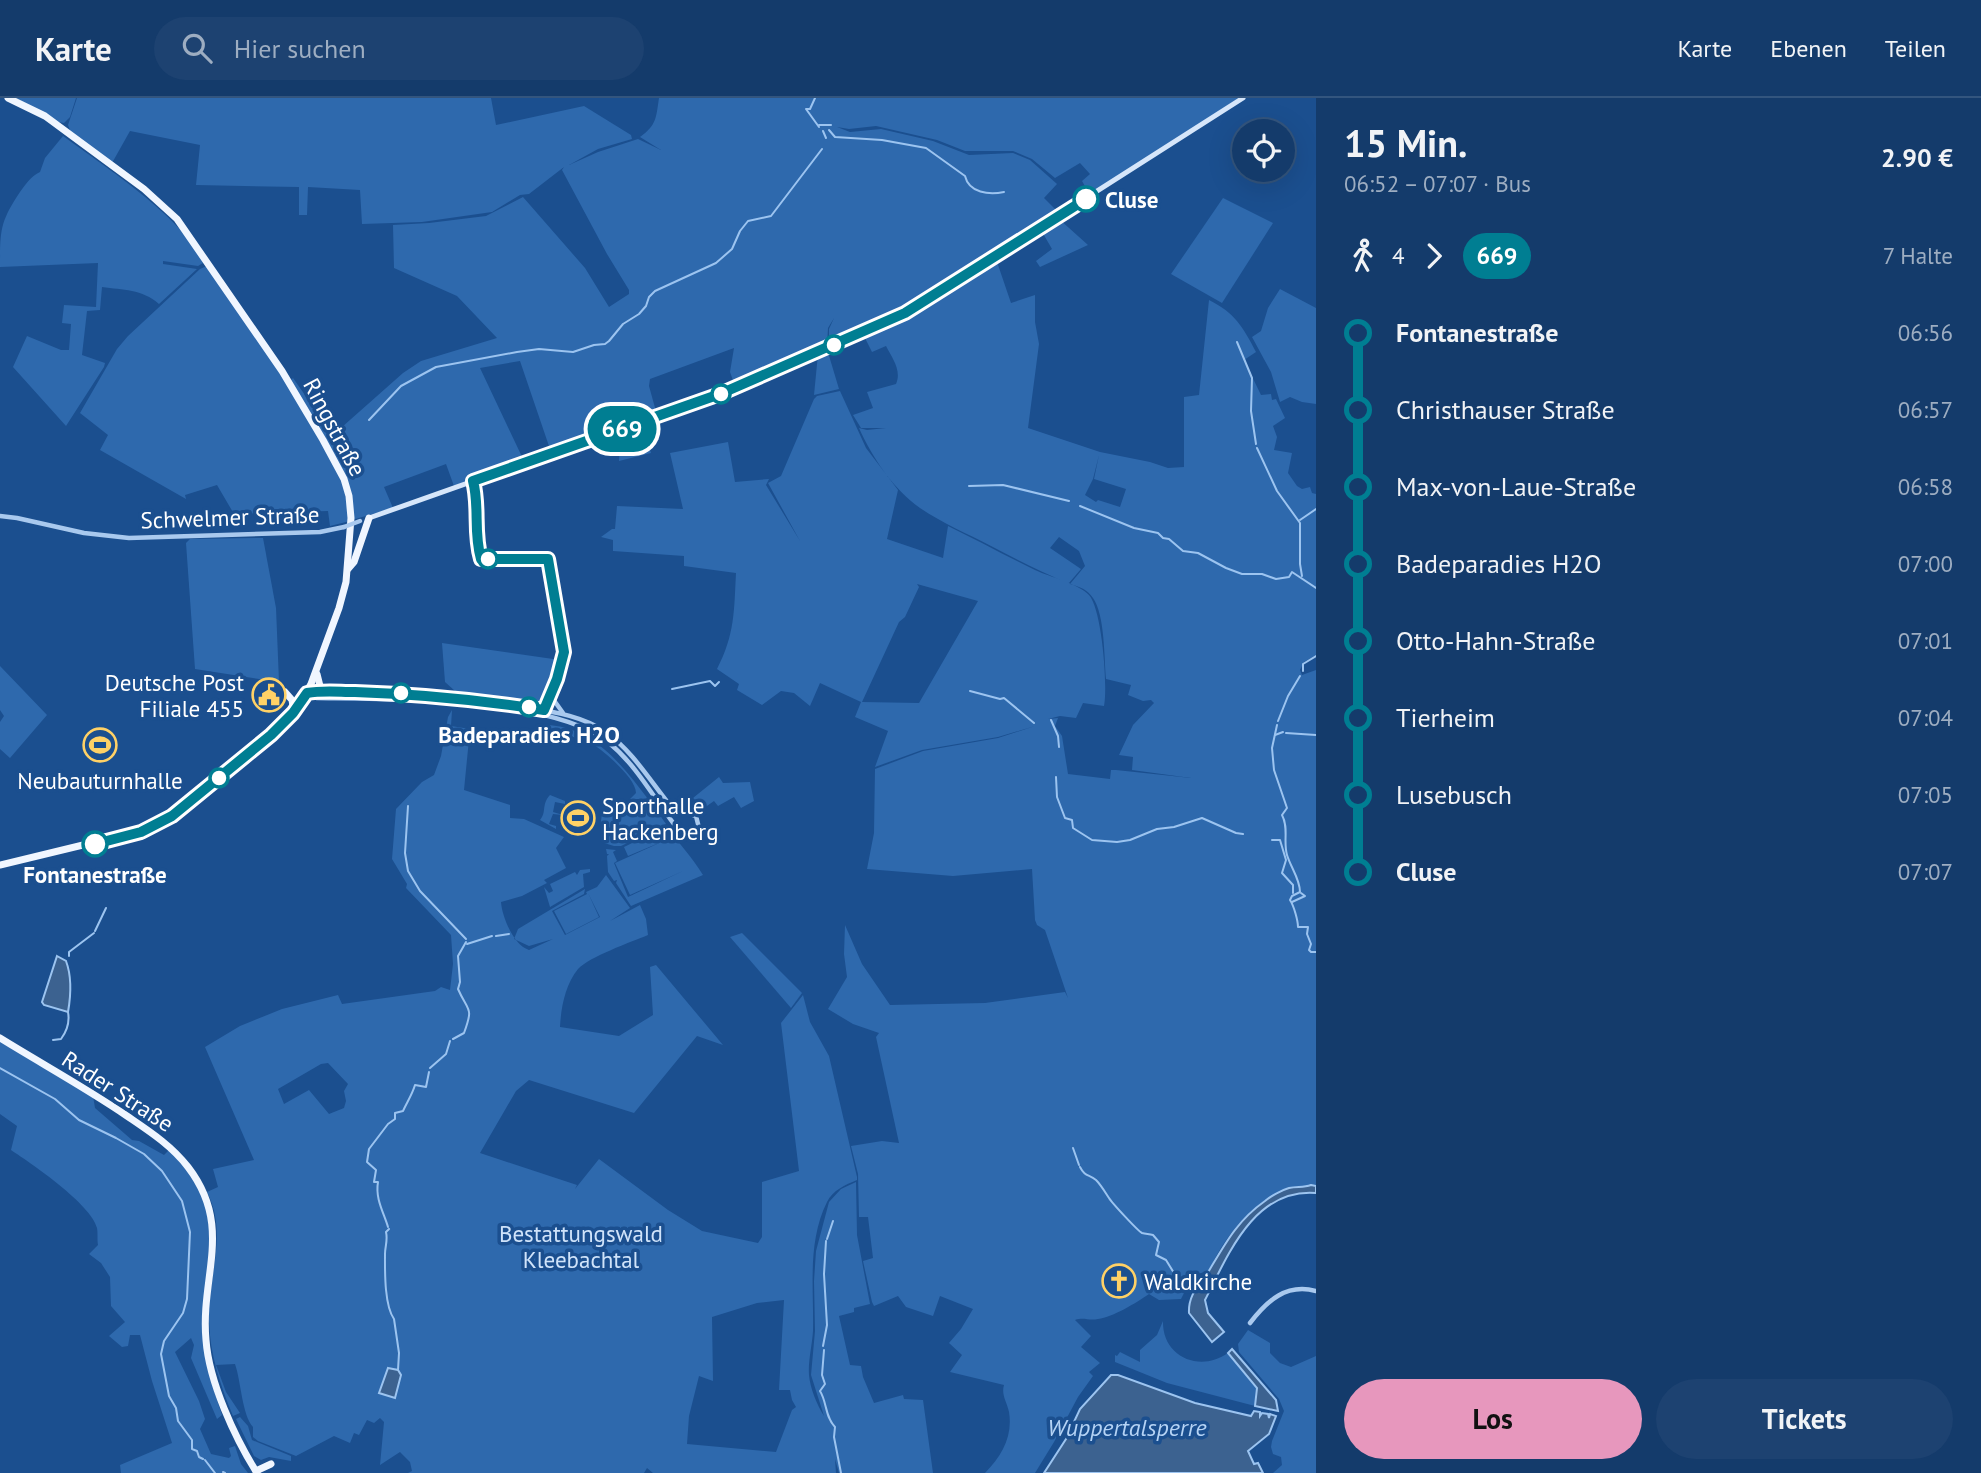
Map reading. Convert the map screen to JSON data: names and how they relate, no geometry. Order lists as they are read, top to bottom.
{
  "streets": {
    "main road": ["Ringstraße", "Schwelmer Straße", "Rader Straße"]
  },
  "water": ["Wuppertalsperre"],
  "parks": ["Bestattungswald Kleebachtal"],
  "places": {
    "other": ["Cluse", "Badeparadies H2O", "Fontanestraße"],
    "public building": ["Deutsche Post Filiale 455"],
    "sports": ["Neubauturnhalle", "Sporthalle Hackenberg"],
    "church": ["Waldkirche"]
  },
  "lines": ["bus line 669"],
  "page": {
    "header": "Karte",
    "search": "Hier suchen",
    "nav": ["Karte", "Ebenen", "Teilen"],
    "on_map": "669",
    "heading": ["15 Min.", "06:52 – 07:07 · Bus", "2.90 €"],
    "legs": ["4", "669", "7 Halte"],
    "list": [
      {
        "name": "Fontanestraße",
        "value": "06:56"
      },
      {
        "name": "Christhauser Straße",
        "value": "06:57"
      },
      {
        "name": "Max-von-Laue-Straße",
        "value": "06:58"
      },
      {
        "name": "Badeparadies H2O",
        "value": "07:00"
      },
      {
        "name": "Otto-Hahn-Straße",
        "value": "07:01"
      },
      {
        "name": "Tierheim",
        "value": "07:04"
      },
      {
        "name": "Lusebusch",
        "value": "07:05"
      },
      {
        "name": "Cluse",
        "value": "07:07"
      }
    ],
    "buttons": ["Los", "Tickets"]
  }
}
